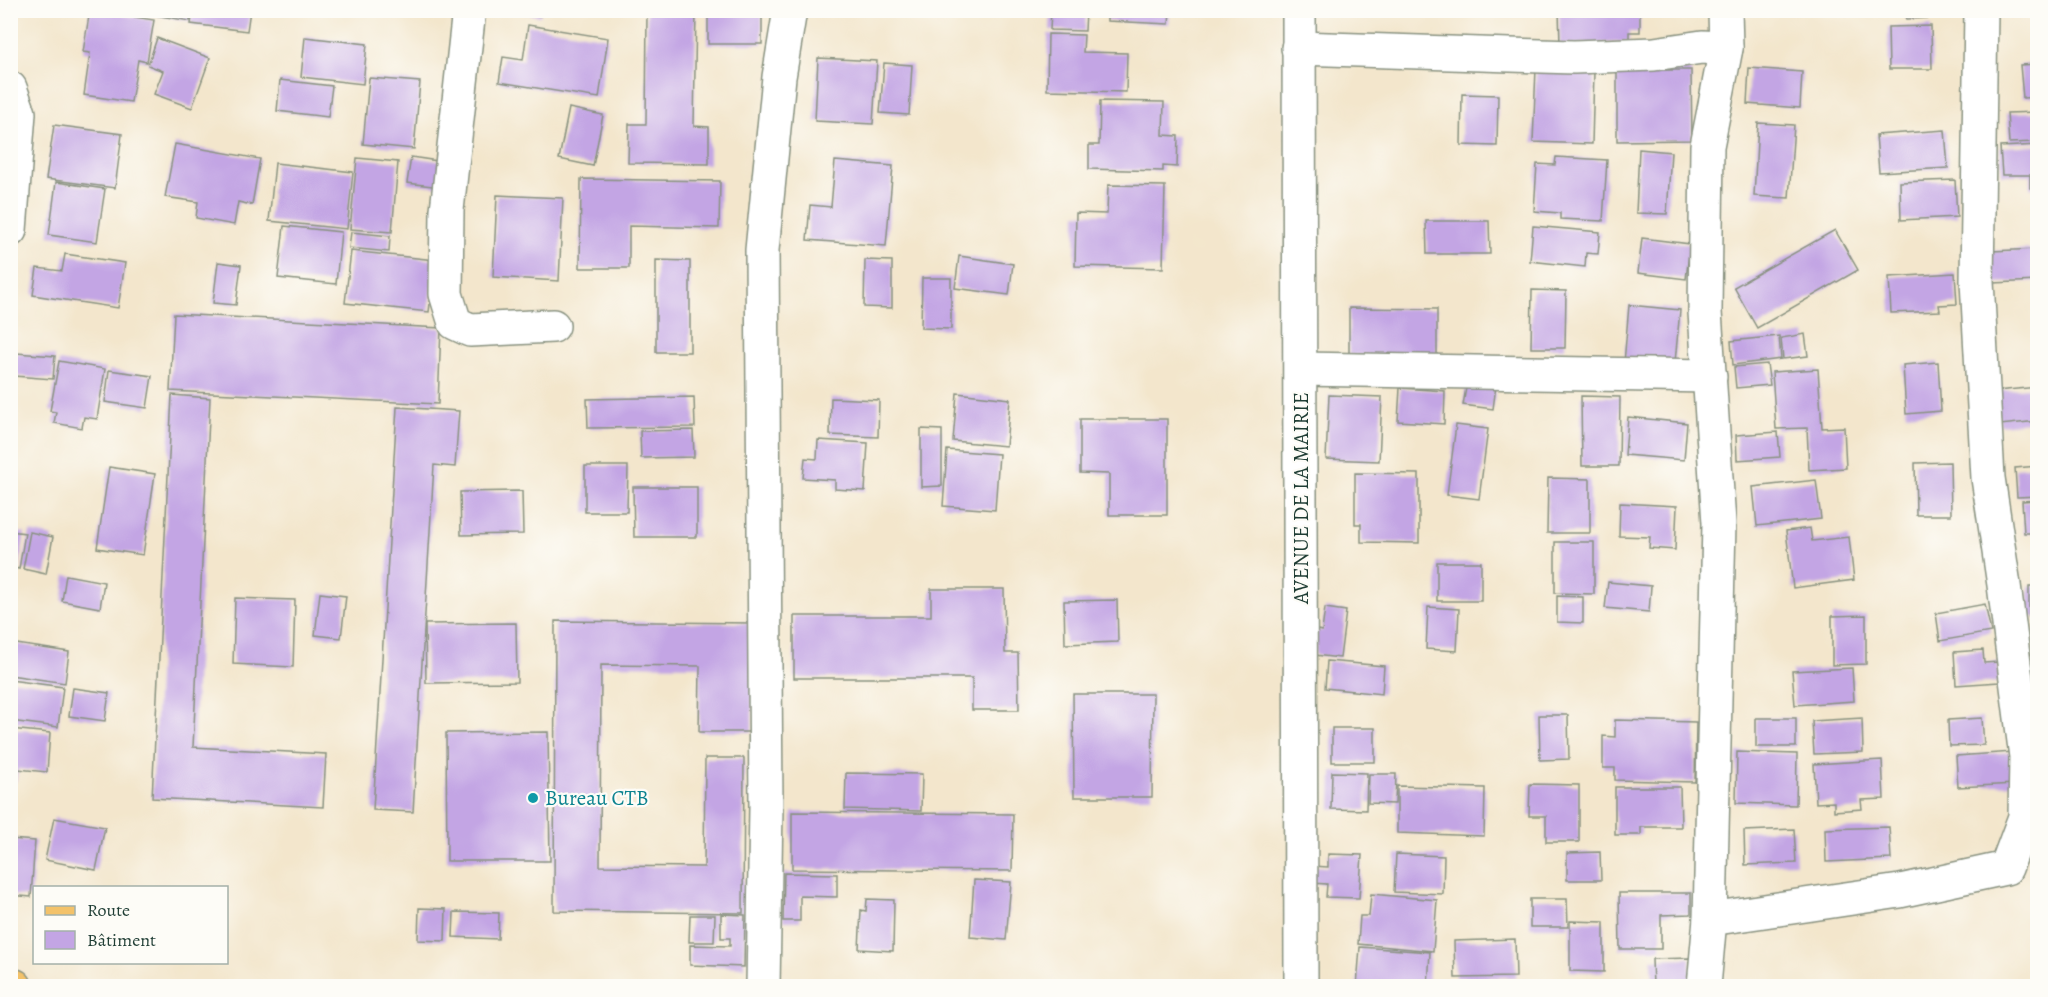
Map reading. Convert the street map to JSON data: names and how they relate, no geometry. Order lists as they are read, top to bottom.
{
  "streets": {
    "street": ["AVENUE DE LA MAIRIE"]
  },
  "places": ["Bureau CTB"],
  "legend": ["Route", "Bâtiment"]
}
